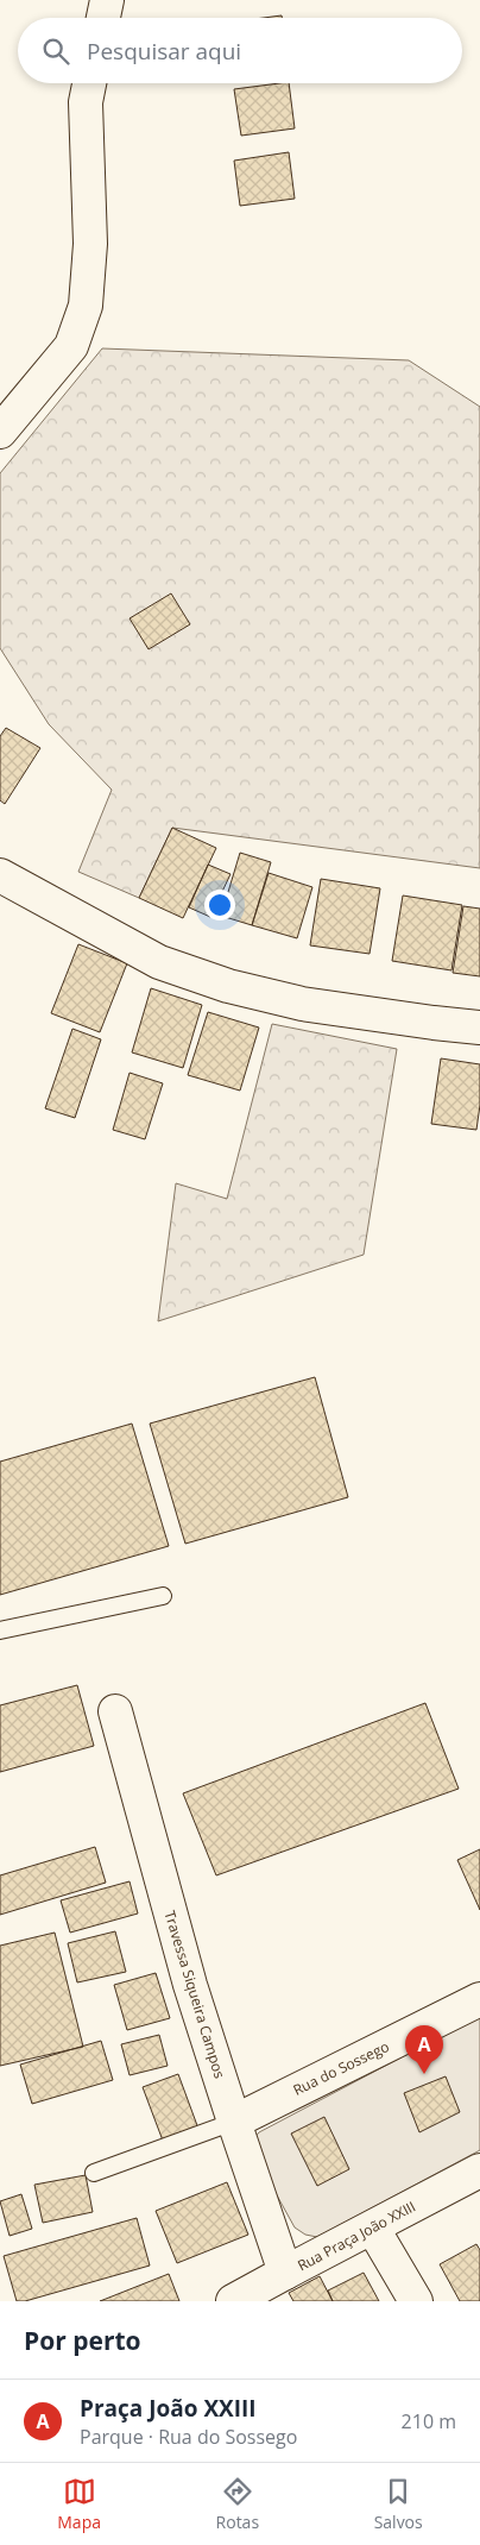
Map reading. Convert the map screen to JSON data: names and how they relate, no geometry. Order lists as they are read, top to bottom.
{
  "streets": {
    "street": ["Travessa Siqueira Campos", "Rua do Sossego", "Rua Praça João XXIII"]
  },
  "crossings": [
    ["Travessa Siqueira Campos", "Rua do Sossego"],
    ["Travessa Siqueira Campos", "Rua Praça João XXIII"]
  ],
  "page": {
    "search": "Pesquisar aqui",
    "pins": "A",
    "heading": "Por perto",
    "list": [
      {
        "mark": "A",
        "name": "Praça João XXIII",
        "note": "Parque · Rua do Sossego",
        "value": "210 m"
      }
    ],
    "nav": ["Mapa", "Rotas", "Salvos"]
  }
}
